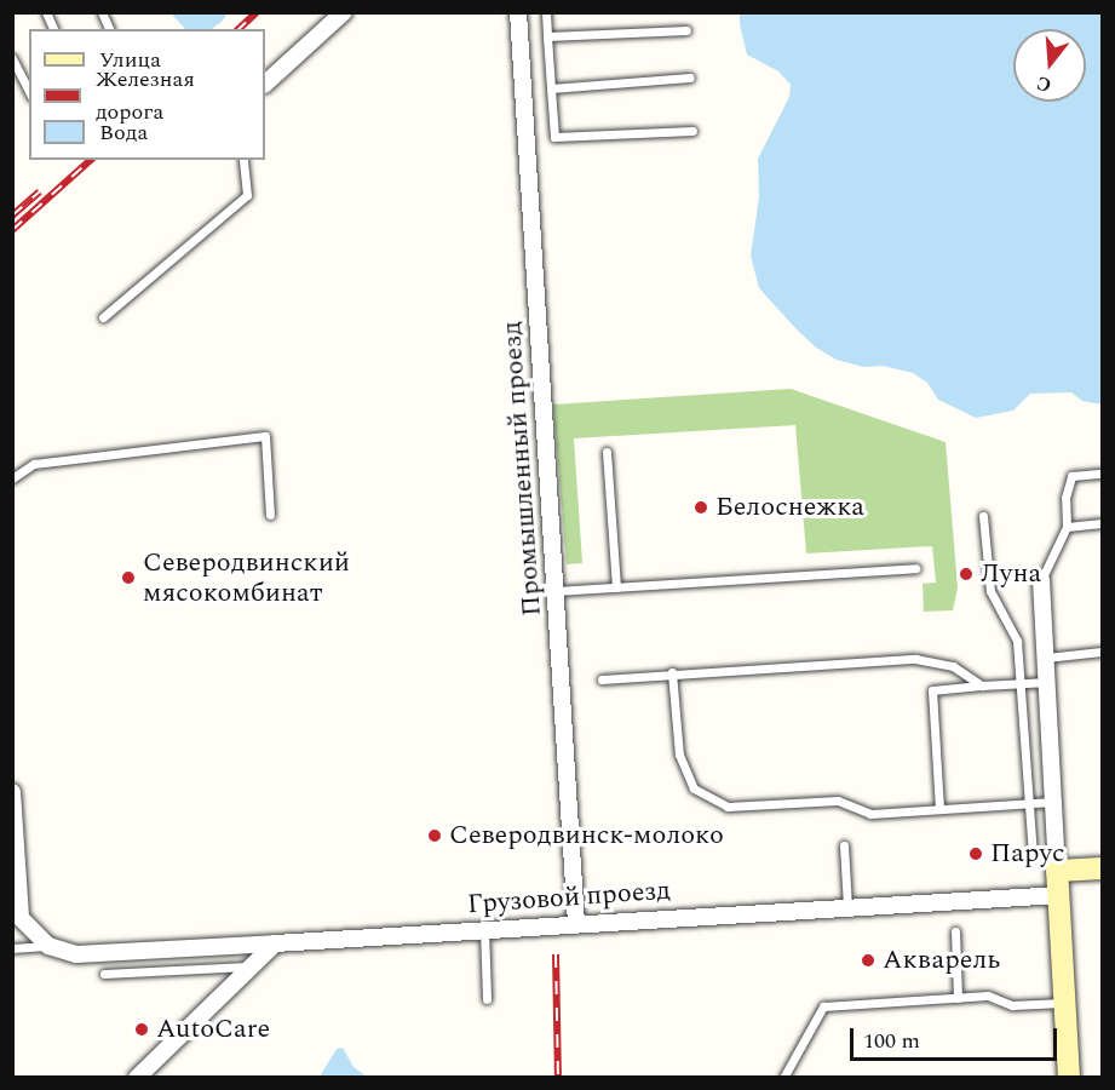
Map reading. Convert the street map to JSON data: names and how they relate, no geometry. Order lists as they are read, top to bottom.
{
  "streets": {
    "street": ["Промышленный проезд", "Грузовой проезд"]
  },
  "crossings": [
    ["Промышленный проезд", "Грузовой проезд"]
  ],
  "places": [
    "Белоснежка",
    "Луна",
    "Северодвинский мясокомбинат",
    "Северодвинск-молоко",
    "Парус",
    "Акварель",
    "AutoCare"
  ],
  "legend": ["Улица", "Железная дорога", "Вода"],
  "scale_bar": "100 m",
  "north": "bottom"
}
